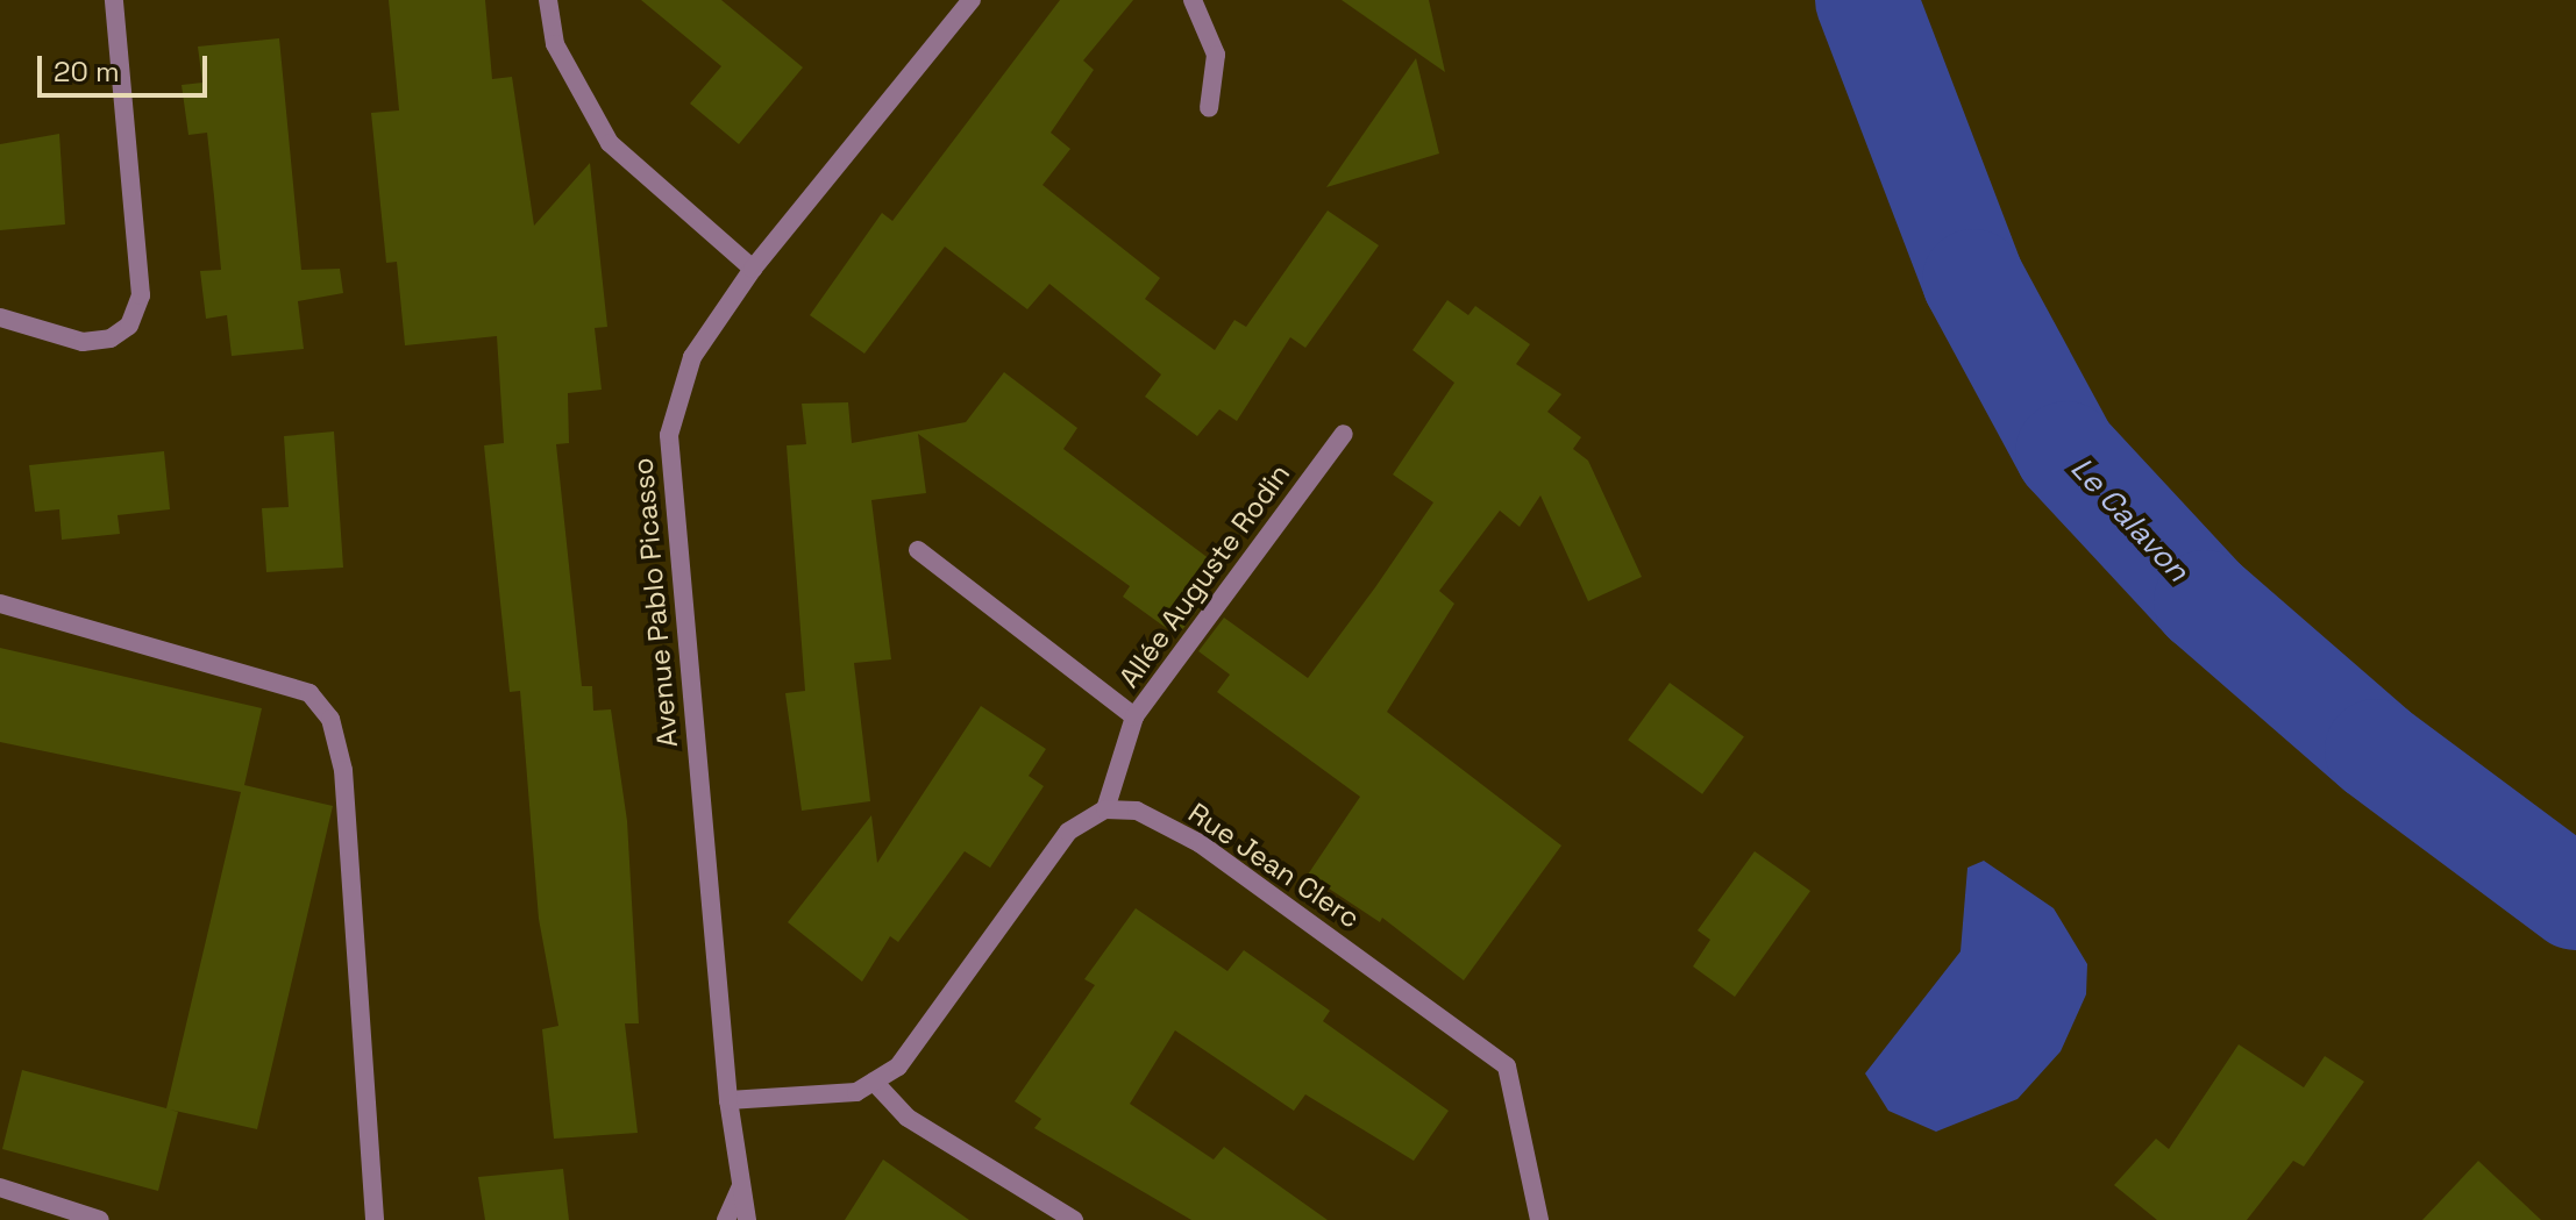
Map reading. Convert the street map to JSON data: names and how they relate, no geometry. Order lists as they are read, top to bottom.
{
  "streets": {
    "street": ["Allée Auguste Rodin", "Avenue Pablo Picasso", "Rue Jean Clerc"]
  },
  "crossings": [
    ["Allée Auguste Rodin", "Rue Jean Clerc"]
  ],
  "water": ["Le Calavon"],
  "scale_bar": "20 m"
}
